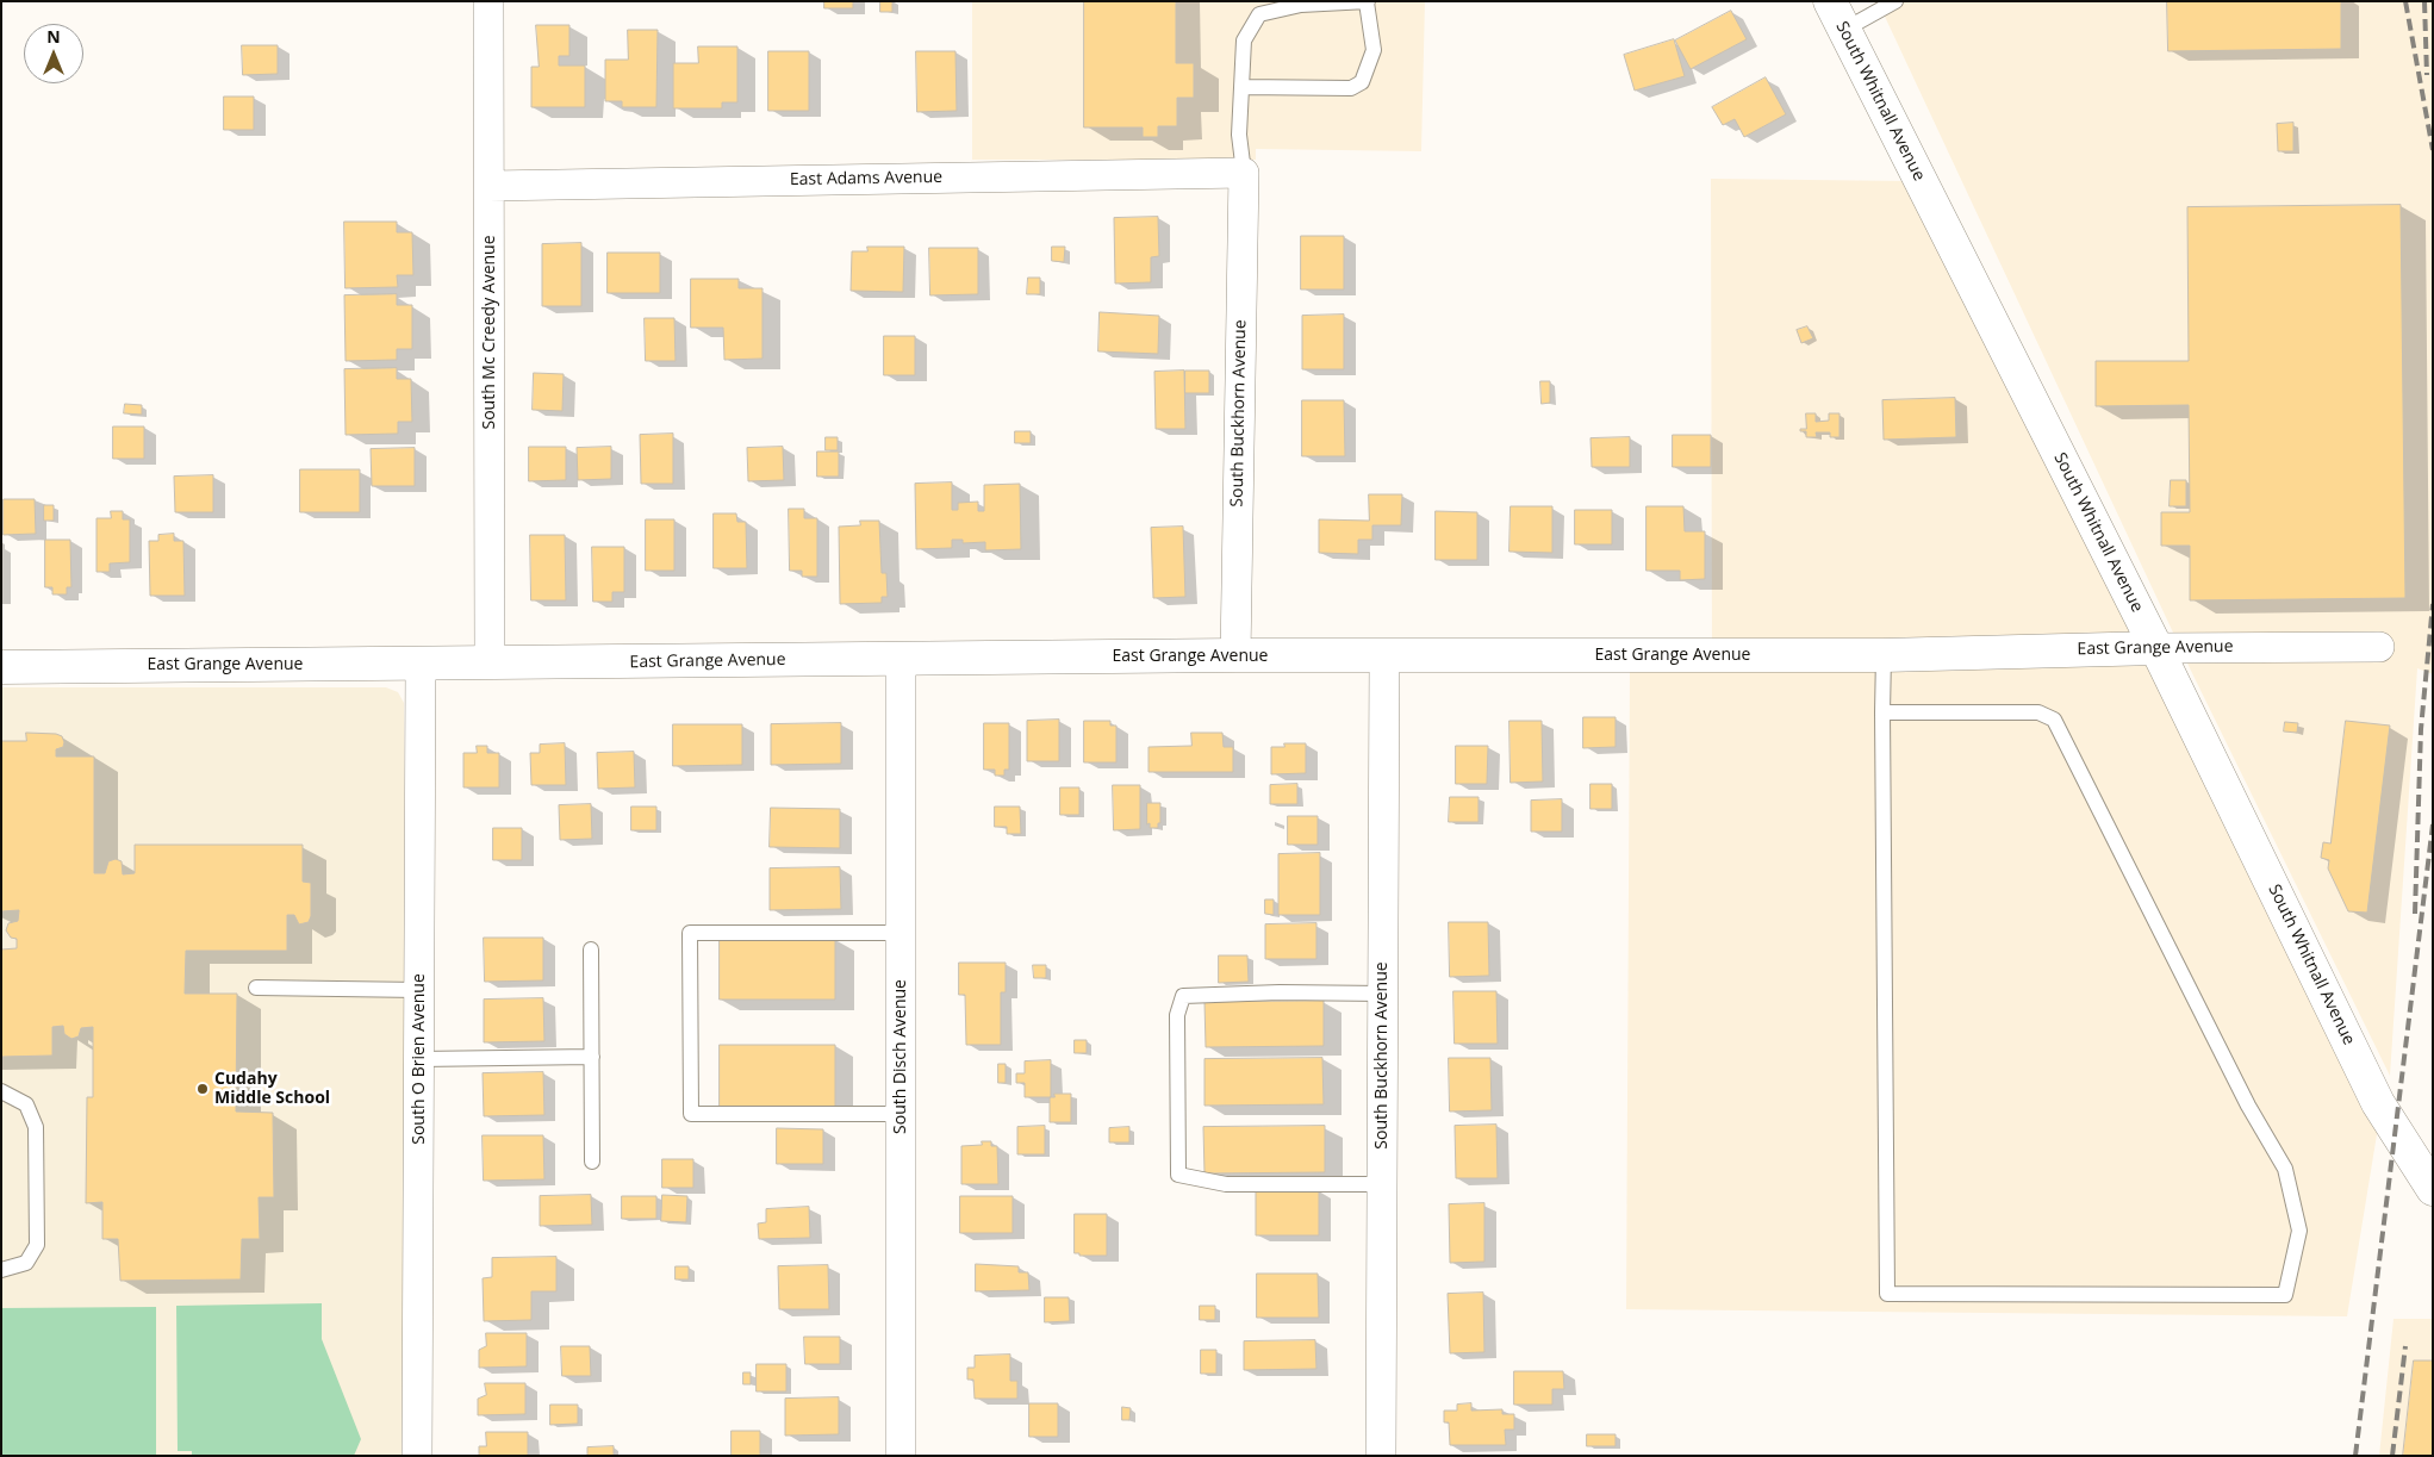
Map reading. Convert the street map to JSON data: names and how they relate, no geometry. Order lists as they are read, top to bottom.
{
  "streets": {
    "street": [
      "South Whitnall Avenue",
      "East Adams Avenue",
      "South Mc Creedy Avenue",
      "South Buckhorn Avenue",
      "East Grange Avenue",
      "South Disch Avenue",
      "South O Brien Avenue"
    ]
  },
  "crossings": [
    ["South Whitnall Avenue", "East Grange Avenue"],
    ["East Adams Avenue", "South Mc Creedy Avenue"],
    ["East Adams Avenue", "South Buckhorn Avenue"],
    ["South Mc Creedy Avenue", "East Grange Avenue"],
    ["South Buckhorn Avenue", "East Grange Avenue"],
    ["East Grange Avenue", "South Disch Avenue"],
    ["East Grange Avenue", "South O Brien Avenue"]
  ],
  "places": ["Cudahy Middle School"],
  "north": "top"
}
